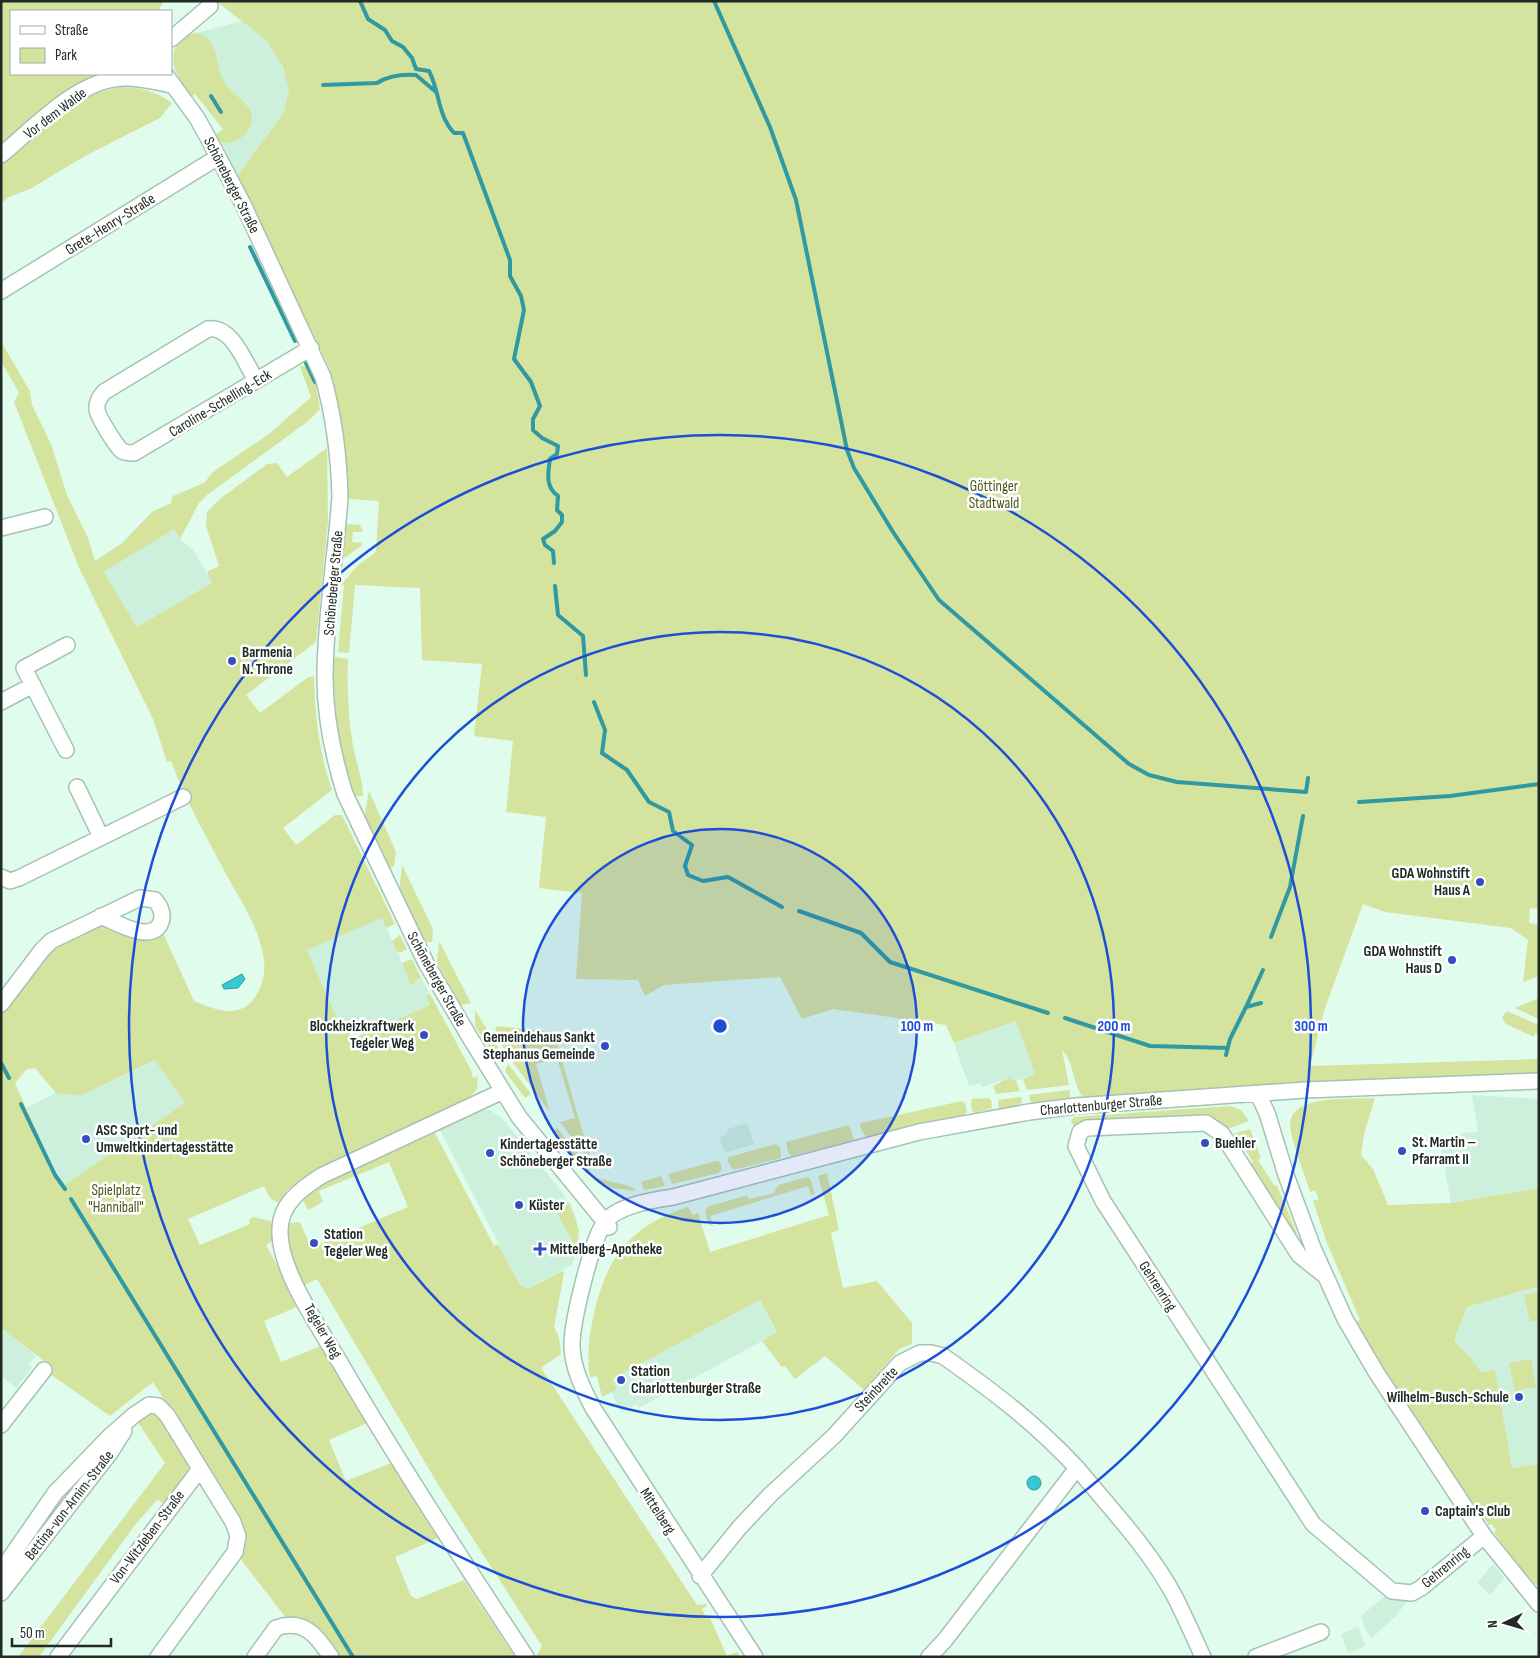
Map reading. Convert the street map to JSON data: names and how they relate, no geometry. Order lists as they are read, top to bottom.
{
  "streets": {
    "street": [
      "Vor dem Walde",
      "Schöneberger Straße",
      "Grete-Henry-Straße",
      "Caroline-Schelling-Eck",
      "Charlottenburger Straße",
      "Gehrenring",
      "Tegeler Weg",
      "Steinbreite",
      "Bettina-von-Arnim-Straße",
      "Mittelberg",
      "Von-Witzleben-Straße"
    ]
  },
  "crossings": [
    ["Vor dem Walde", "Schöneberger Straße"],
    ["Schöneberger Straße", "Grete-Henry-Straße"],
    ["Schöneberger Straße", "Caroline-Schelling-Eck"],
    ["Schöneberger Straße", "Charlottenburger Straße"],
    ["Schöneberger Straße", "Tegeler Weg"],
    ["Schöneberger Straße", "Mittelberg"],
    ["Charlottenburger Straße", "Gehrenring"],
    ["Charlottenburger Straße", "Mittelberg"],
    ["Steinbreite", "Mittelberg"],
    ["Bettina-von-Arnim-Straße", "Von-Witzleben-Straße"]
  ],
  "parks": ["Göttinger Stadtwald", "Spielplatz \"Hanniball\""],
  "places": {
    "other": [
      "Barmenia N. Throne",
      "GDA Wohnstift Haus A",
      "GDA Wohnstift Haus D",
      "Blockheizkraftwerk Tegeler Weg",
      "Gemeindehaus Sankt Stephanus Gemeinde",
      "ASC Sport- und Umweltkindertagesstätte",
      "Buehler",
      "St. Martin – Pfarramt II",
      "Kindertagesstätte Schöneberger Straße",
      "Küster",
      "Station Tegeler Weg",
      "Station Charlottenburger Straße",
      "Wilhelm-Busch-Schule",
      "Captain's Club"
    ],
    "health": ["Mittelberg-Apotheke"]
  },
  "legend": ["Straße", "Park"],
  "scale_bar": "50 m",
  "north": "left",
  "rings": ["100 m", "200 m", "300 m"]
}
